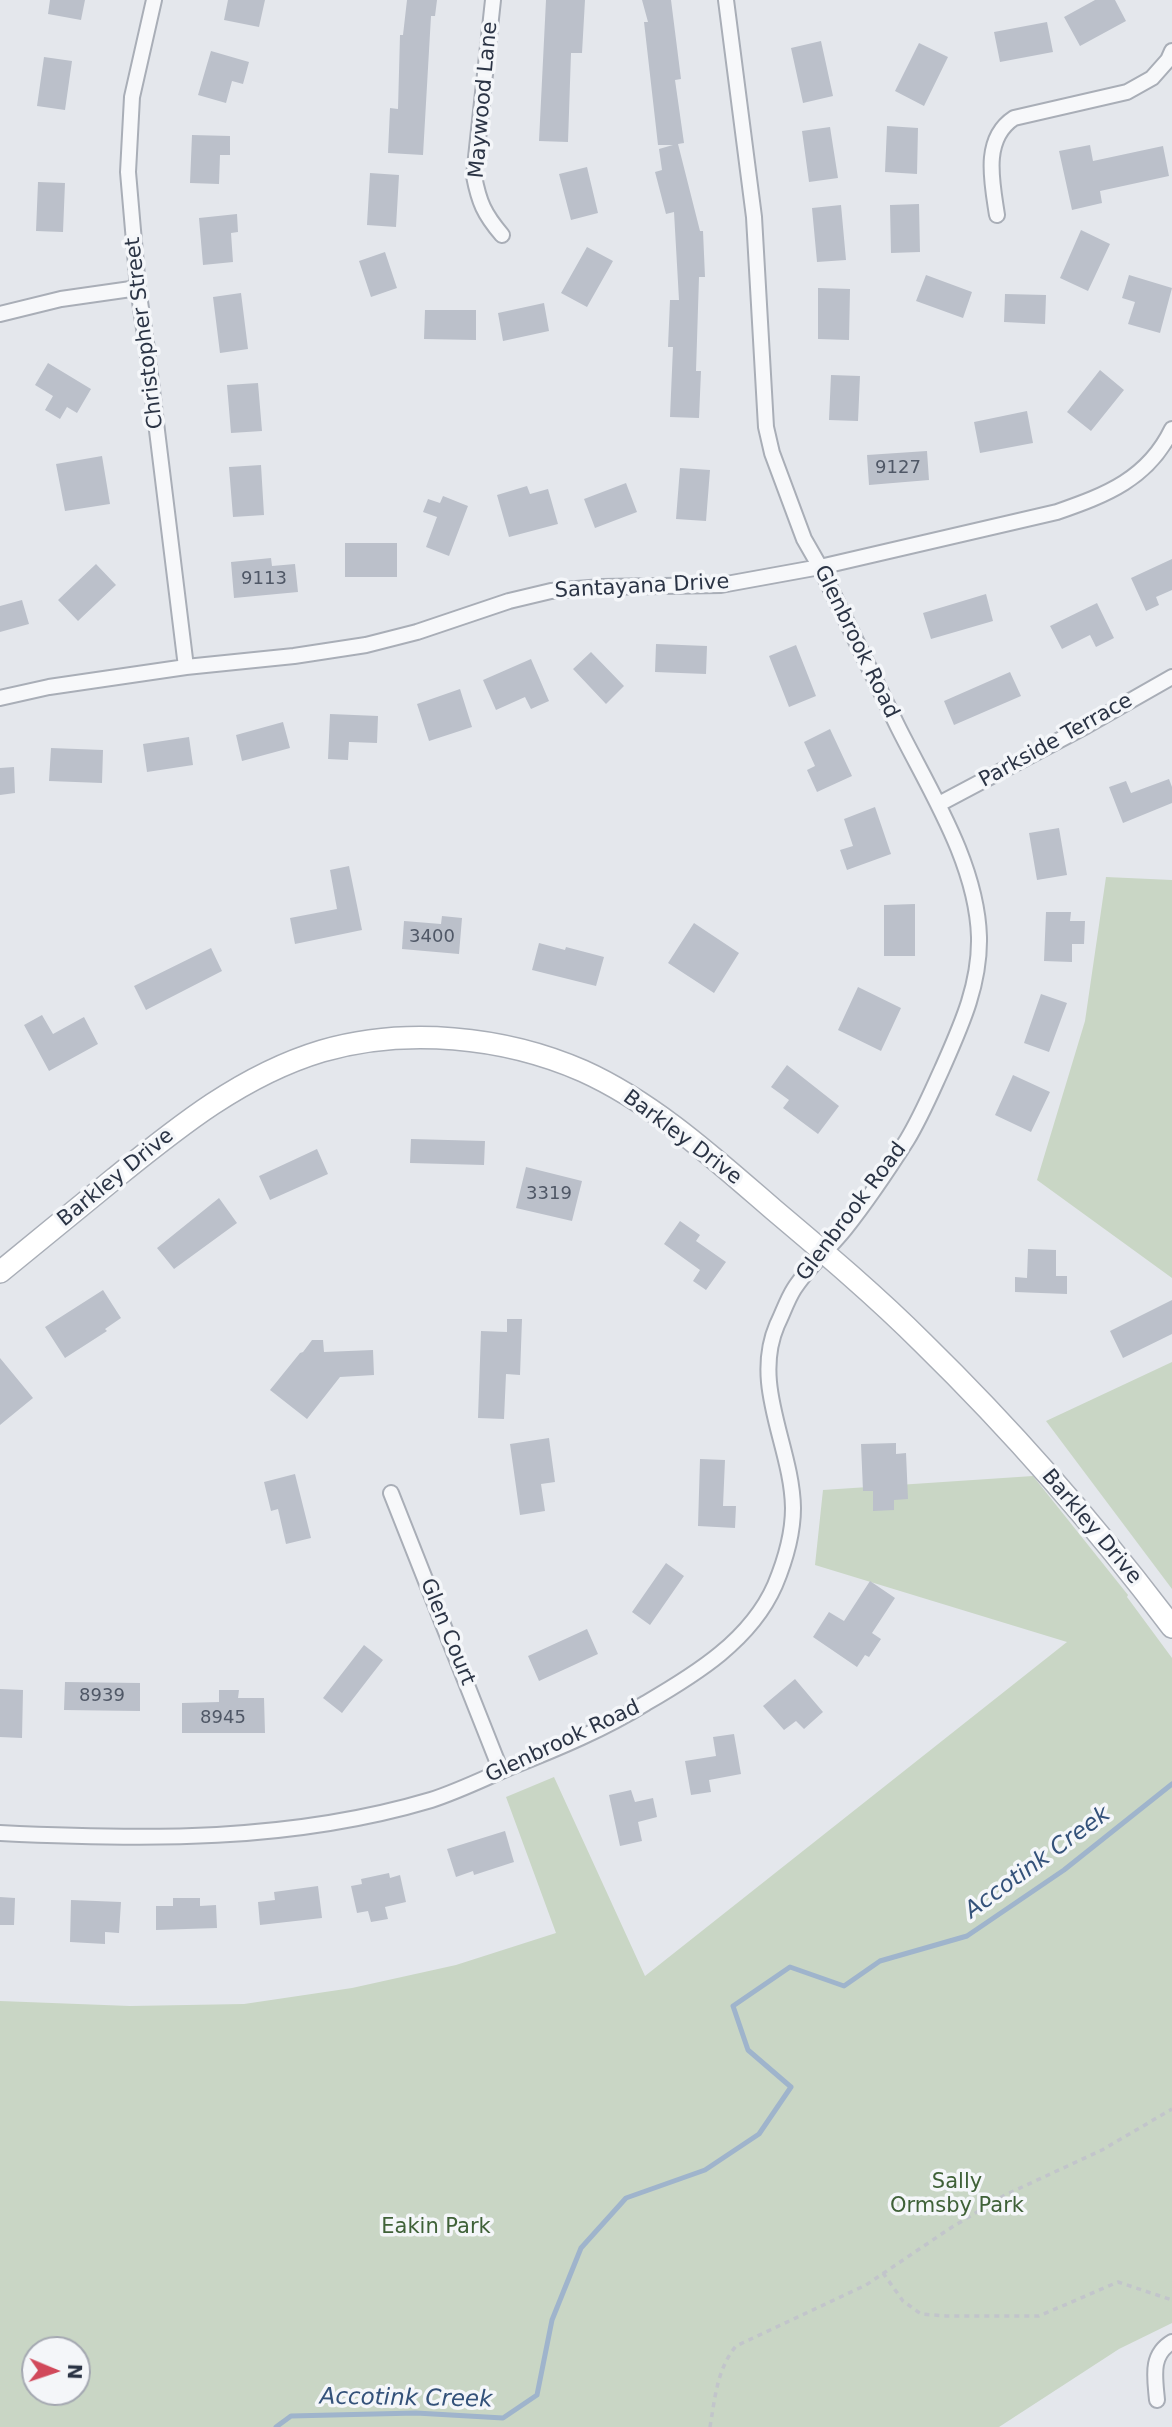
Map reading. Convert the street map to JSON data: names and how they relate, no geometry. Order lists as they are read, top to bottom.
{
  "streets": {
    "street": [
      "Maywood Lane",
      "Christopher Street",
      "Santayana Drive",
      "Glenbrook Road",
      "Parkside Terrace",
      "Barkley Drive",
      "Glen Court"
    ]
  },
  "crossings": [
    ["Christopher Street", "Santayana Drive"],
    ["Santayana Drive", "Glenbrook Road"],
    ["Glenbrook Road", "Parkside Terrace"],
    ["Glenbrook Road", "Barkley Drive"],
    ["Glenbrook Road", "Glen Court"]
  ],
  "water": ["Accotink Creek"],
  "parks": ["Sally Ormsby Park", "Eakin Park"],
  "house_numbers": [
    "9127",
    "9113",
    "3400",
    "3319",
    "8939",
    "8945"
  ],
  "north": "right"
}
